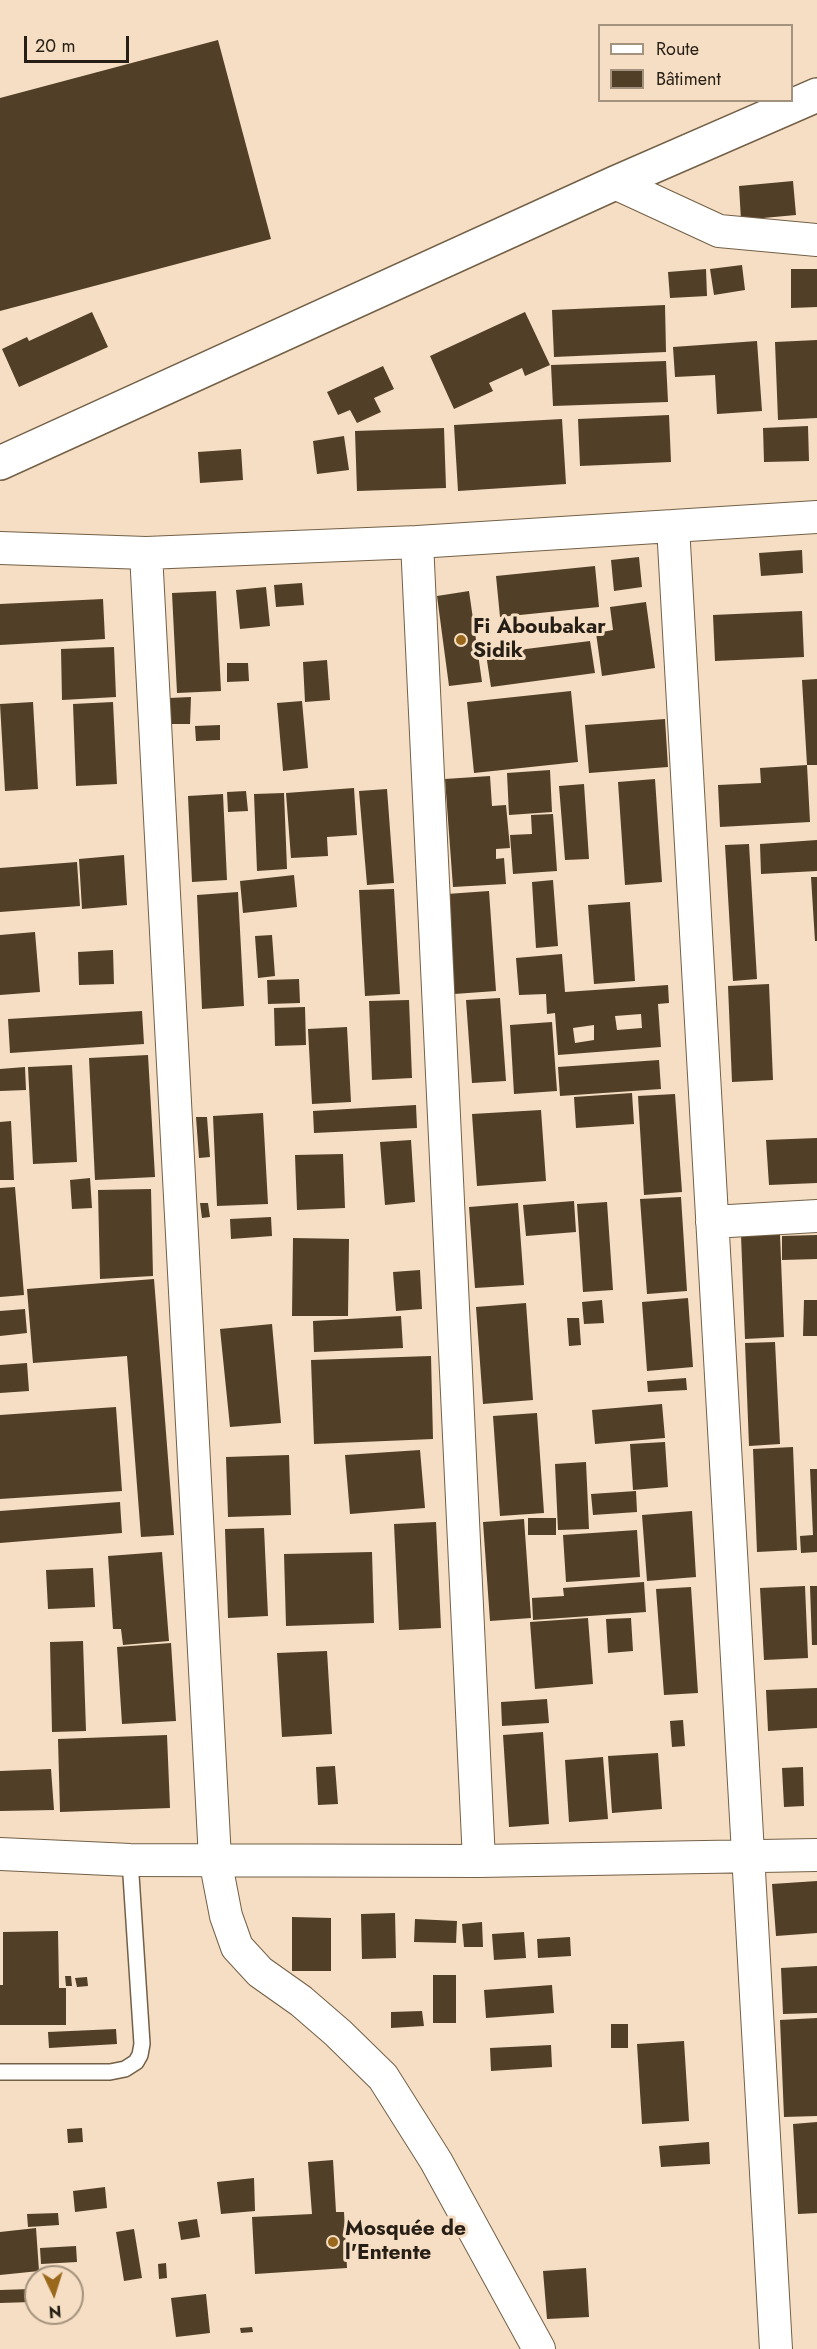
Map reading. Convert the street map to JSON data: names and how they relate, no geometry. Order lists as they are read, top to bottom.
{
  "places": ["Fi Aboubakar Sidik", "Mosquée de l'Entente"],
  "legend": ["Route", "Bâtiment"],
  "scale_bar": "20 m",
  "north": "bottom"
}
